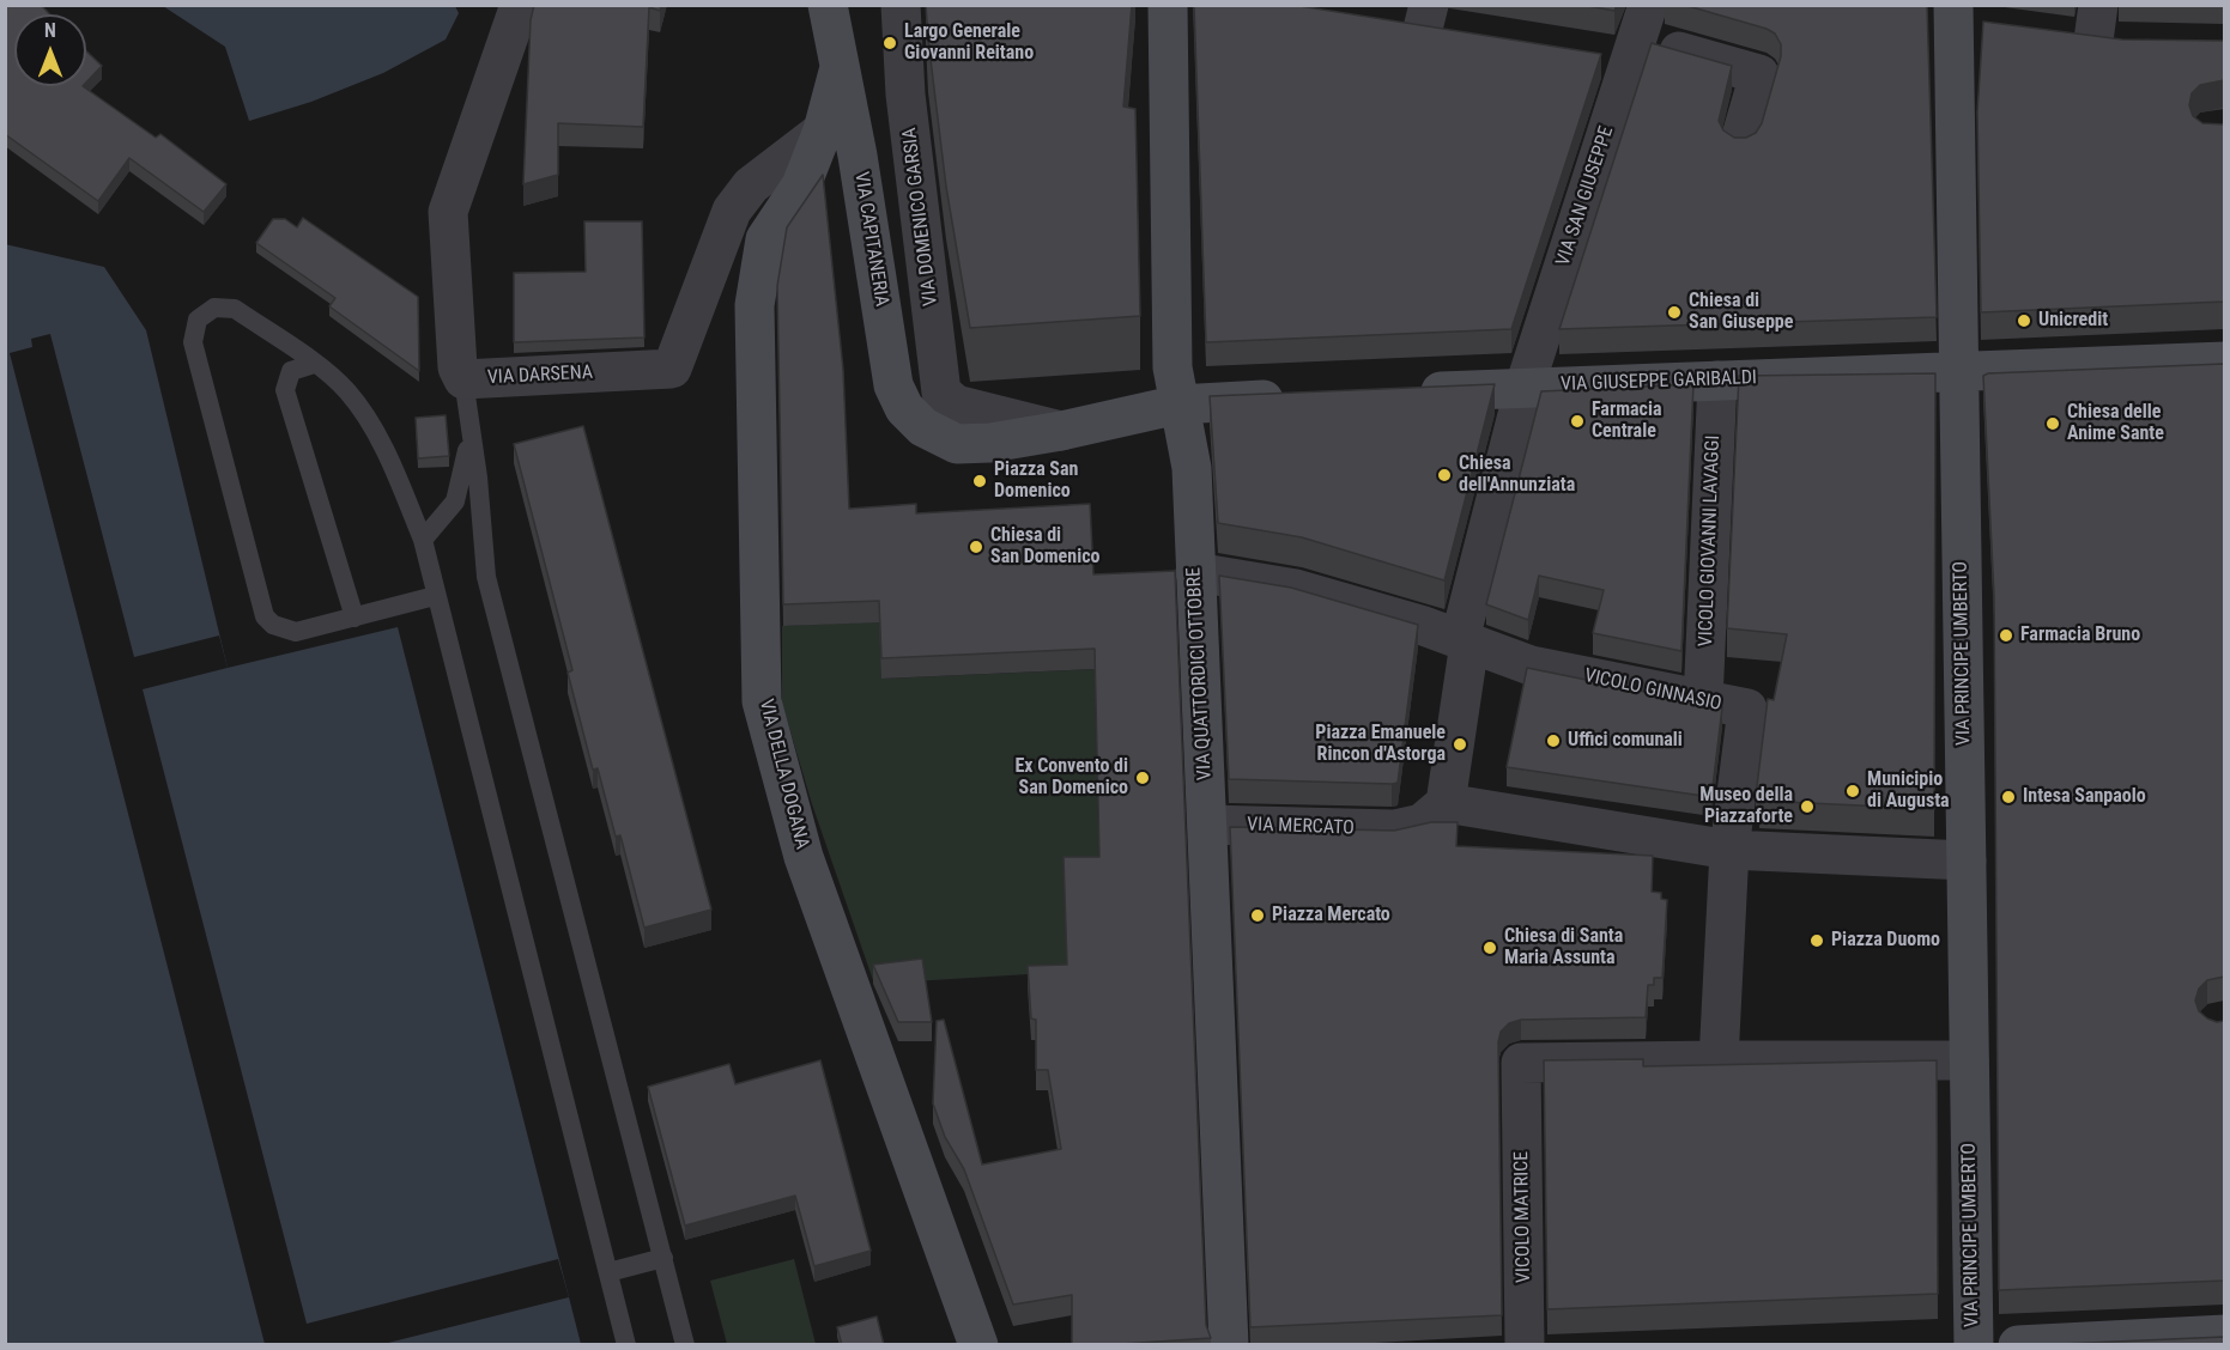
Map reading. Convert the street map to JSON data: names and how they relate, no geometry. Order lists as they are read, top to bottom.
{
  "streets": {
    "street": [
      "VIA SAN GIUSEPPE",
      "VIA DOMENICO GARSIA",
      "VIA CAPITANERIA",
      "VIA DARSENA",
      "VIA GIUSEPPE GARIBALDI",
      "VICOLO GIOVANNI LAVAGGI",
      "VIA PRINCIPE UMBERTO",
      "VIA QUATTORDICI OTTOBRE",
      "VICOLO GINNASIO",
      "VIA DELLA DOGANA",
      "VIA MERCATO",
      "VICOLO MATRICE"
    ]
  },
  "crossings": [
    ["VIA SAN GIUSEPPE", "VIA GIUSEPPE GARIBALDI"],
    ["VIA SAN GIUSEPPE", "VICOLO GINNASIO"],
    ["VIA SAN GIUSEPPE", "VIA MERCATO"],
    ["VIA DOMENICO GARSIA", "VIA CAPITANERIA"],
    ["VIA CAPITANERIA", "VIA DELLA DOGANA"],
    ["VIA DARSENA", "VIA DELLA DOGANA"],
    ["VIA GIUSEPPE GARIBALDI", "VICOLO GIOVANNI LAVAGGI"],
    ["VIA GIUSEPPE GARIBALDI", "VIA PRINCIPE UMBERTO"],
    ["VICOLO GIOVANNI LAVAGGI", "VICOLO GINNASIO"],
    ["VIA QUATTORDICI OTTOBRE", "VICOLO GINNASIO"],
    ["VIA QUATTORDICI OTTOBRE", "VIA MERCATO"]
  ],
  "places": [
    "Largo Generale Giovanni Reitano",
    "Chiesa di San Giuseppe",
    "Unicredit",
    "Farmacia Centrale",
    "Chiesa delle Anime Sante",
    "Chiesa dell'Annunziata",
    "Piazza San Domenico",
    "Chiesa di San Domenico",
    "Farmacia Bruno",
    "Uffici comunali",
    "Piazza Emanuele Rincon d'Astorga",
    "Ex Convento di San Domenico",
    "Municipio di Augusta",
    "Intesa Sanpaolo",
    "Museo della Piazzaforte",
    "Piazza Mercato",
    "Piazza Duomo",
    "Chiesa di Santa Maria Assunta"
  ],
  "north": "top"
}
